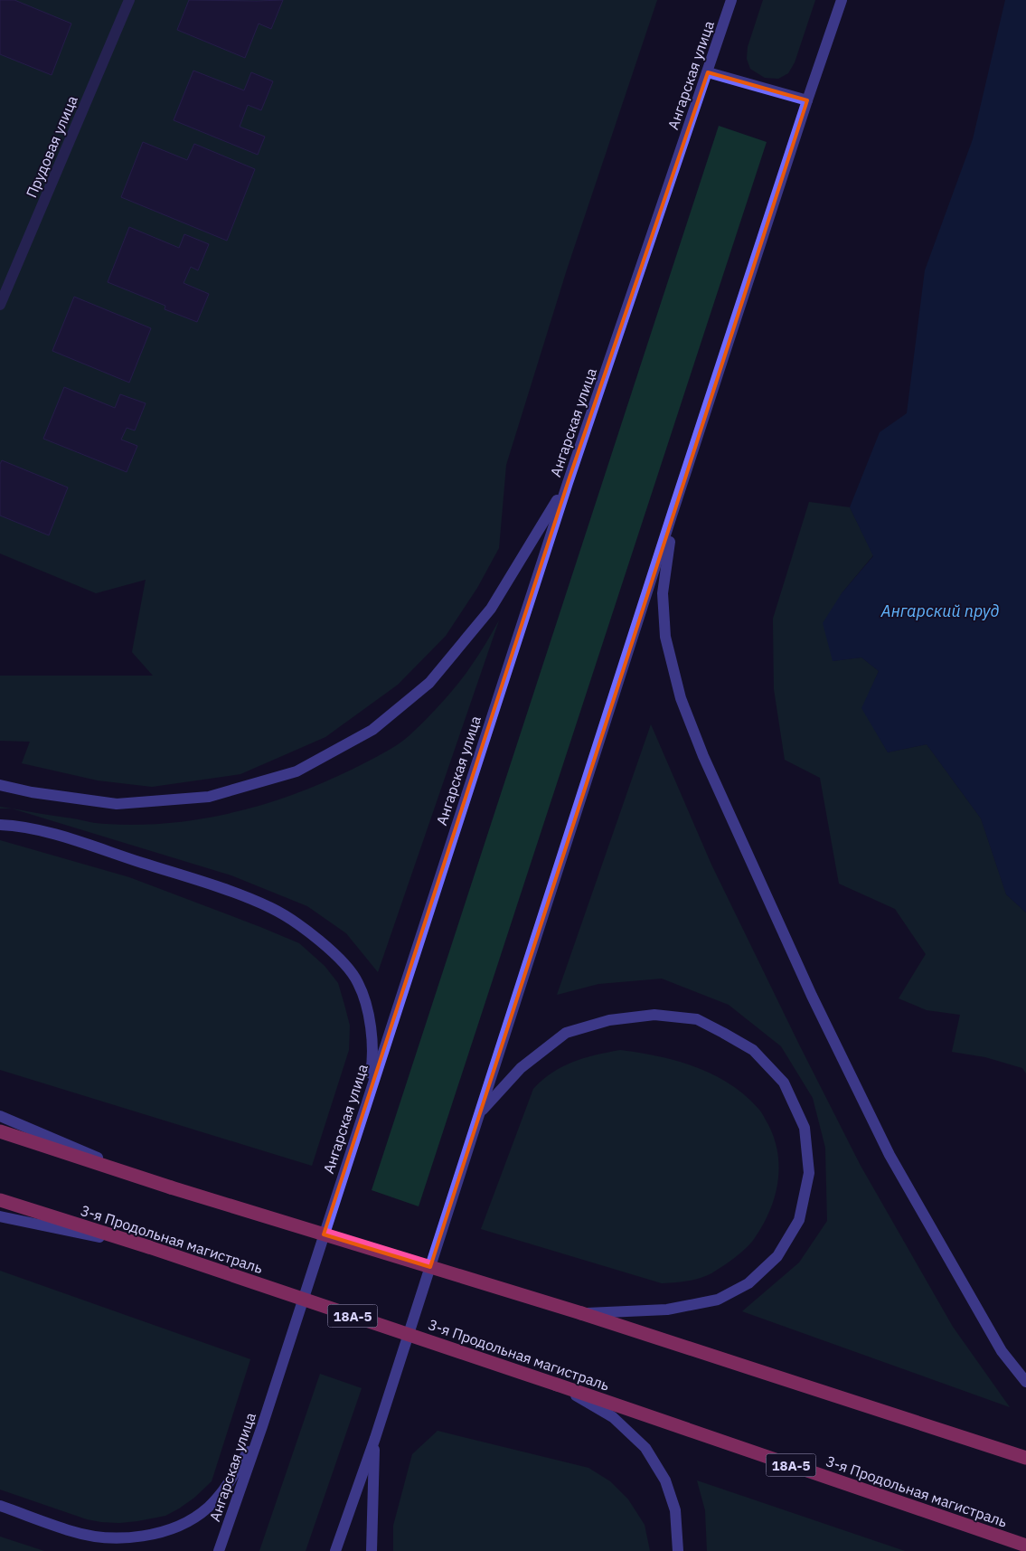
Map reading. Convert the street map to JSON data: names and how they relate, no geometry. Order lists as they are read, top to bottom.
{
  "streets": {
    "highway": ["3-я Продольная магистраль", "18А-5"],
    "main road": ["Ангарская улица"],
    "street": ["Прудовая улица"]
  },
  "water": ["Ангарский пруд"]
}
